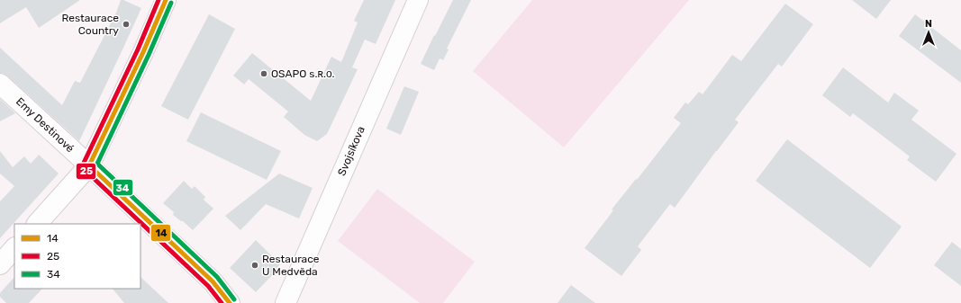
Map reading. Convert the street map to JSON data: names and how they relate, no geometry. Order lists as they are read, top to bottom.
{
  "streets": {
    "street": ["Emy Destinové", "Svojsíkova"]
  },
  "places": ["Restaurace Country", "OSAPO s.ʀ.ᴏ.", "Restaurace U Medvěda"],
  "lines": ["transit line 14", "transit line 25", "transit line 34"],
  "legend": ["14", "25", "34"],
  "north": "top"
}
